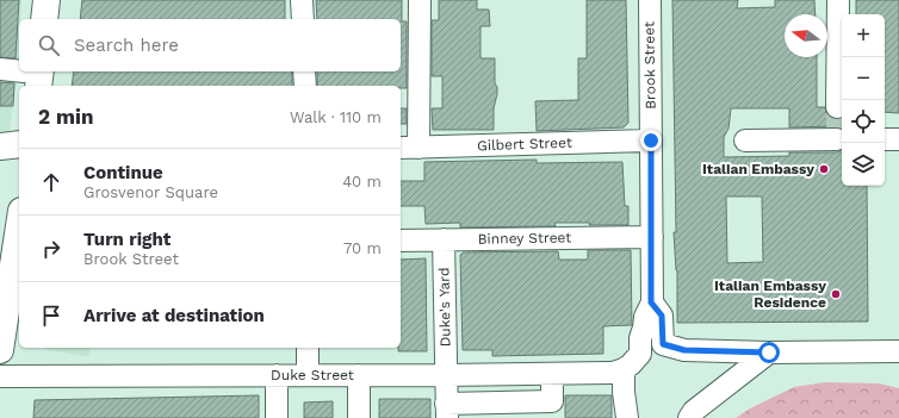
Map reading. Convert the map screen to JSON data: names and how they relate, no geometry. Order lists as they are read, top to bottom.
{
  "streets": {
    "street": [
      "Brook Street",
      "Gilbert Street",
      "Binney Street",
      "Duke's Yard",
      "Duke Street"
    ]
  },
  "crossings": [
    ["Brook Street", "Gilbert Street"],
    ["Brook Street", "Binney Street"],
    ["Binney Street", "Duke's Yard"],
    ["Duke's Yard", "Duke Street"]
  ],
  "places": ["Italian Embassy", "Italian Embassy Residence"],
  "north": "left",
  "page": {
    "map_buttons": ["+", "−"],
    "search": "Search here",
    "heading": ["2 min", "Walk · 110 m"],
    "list": [
      ["Continue", "Grosvenor Square", "40 m"],
      ["Turn right", "Brook Street", "70 m"],
      "Arrive at destination"
    ]
  }
}
